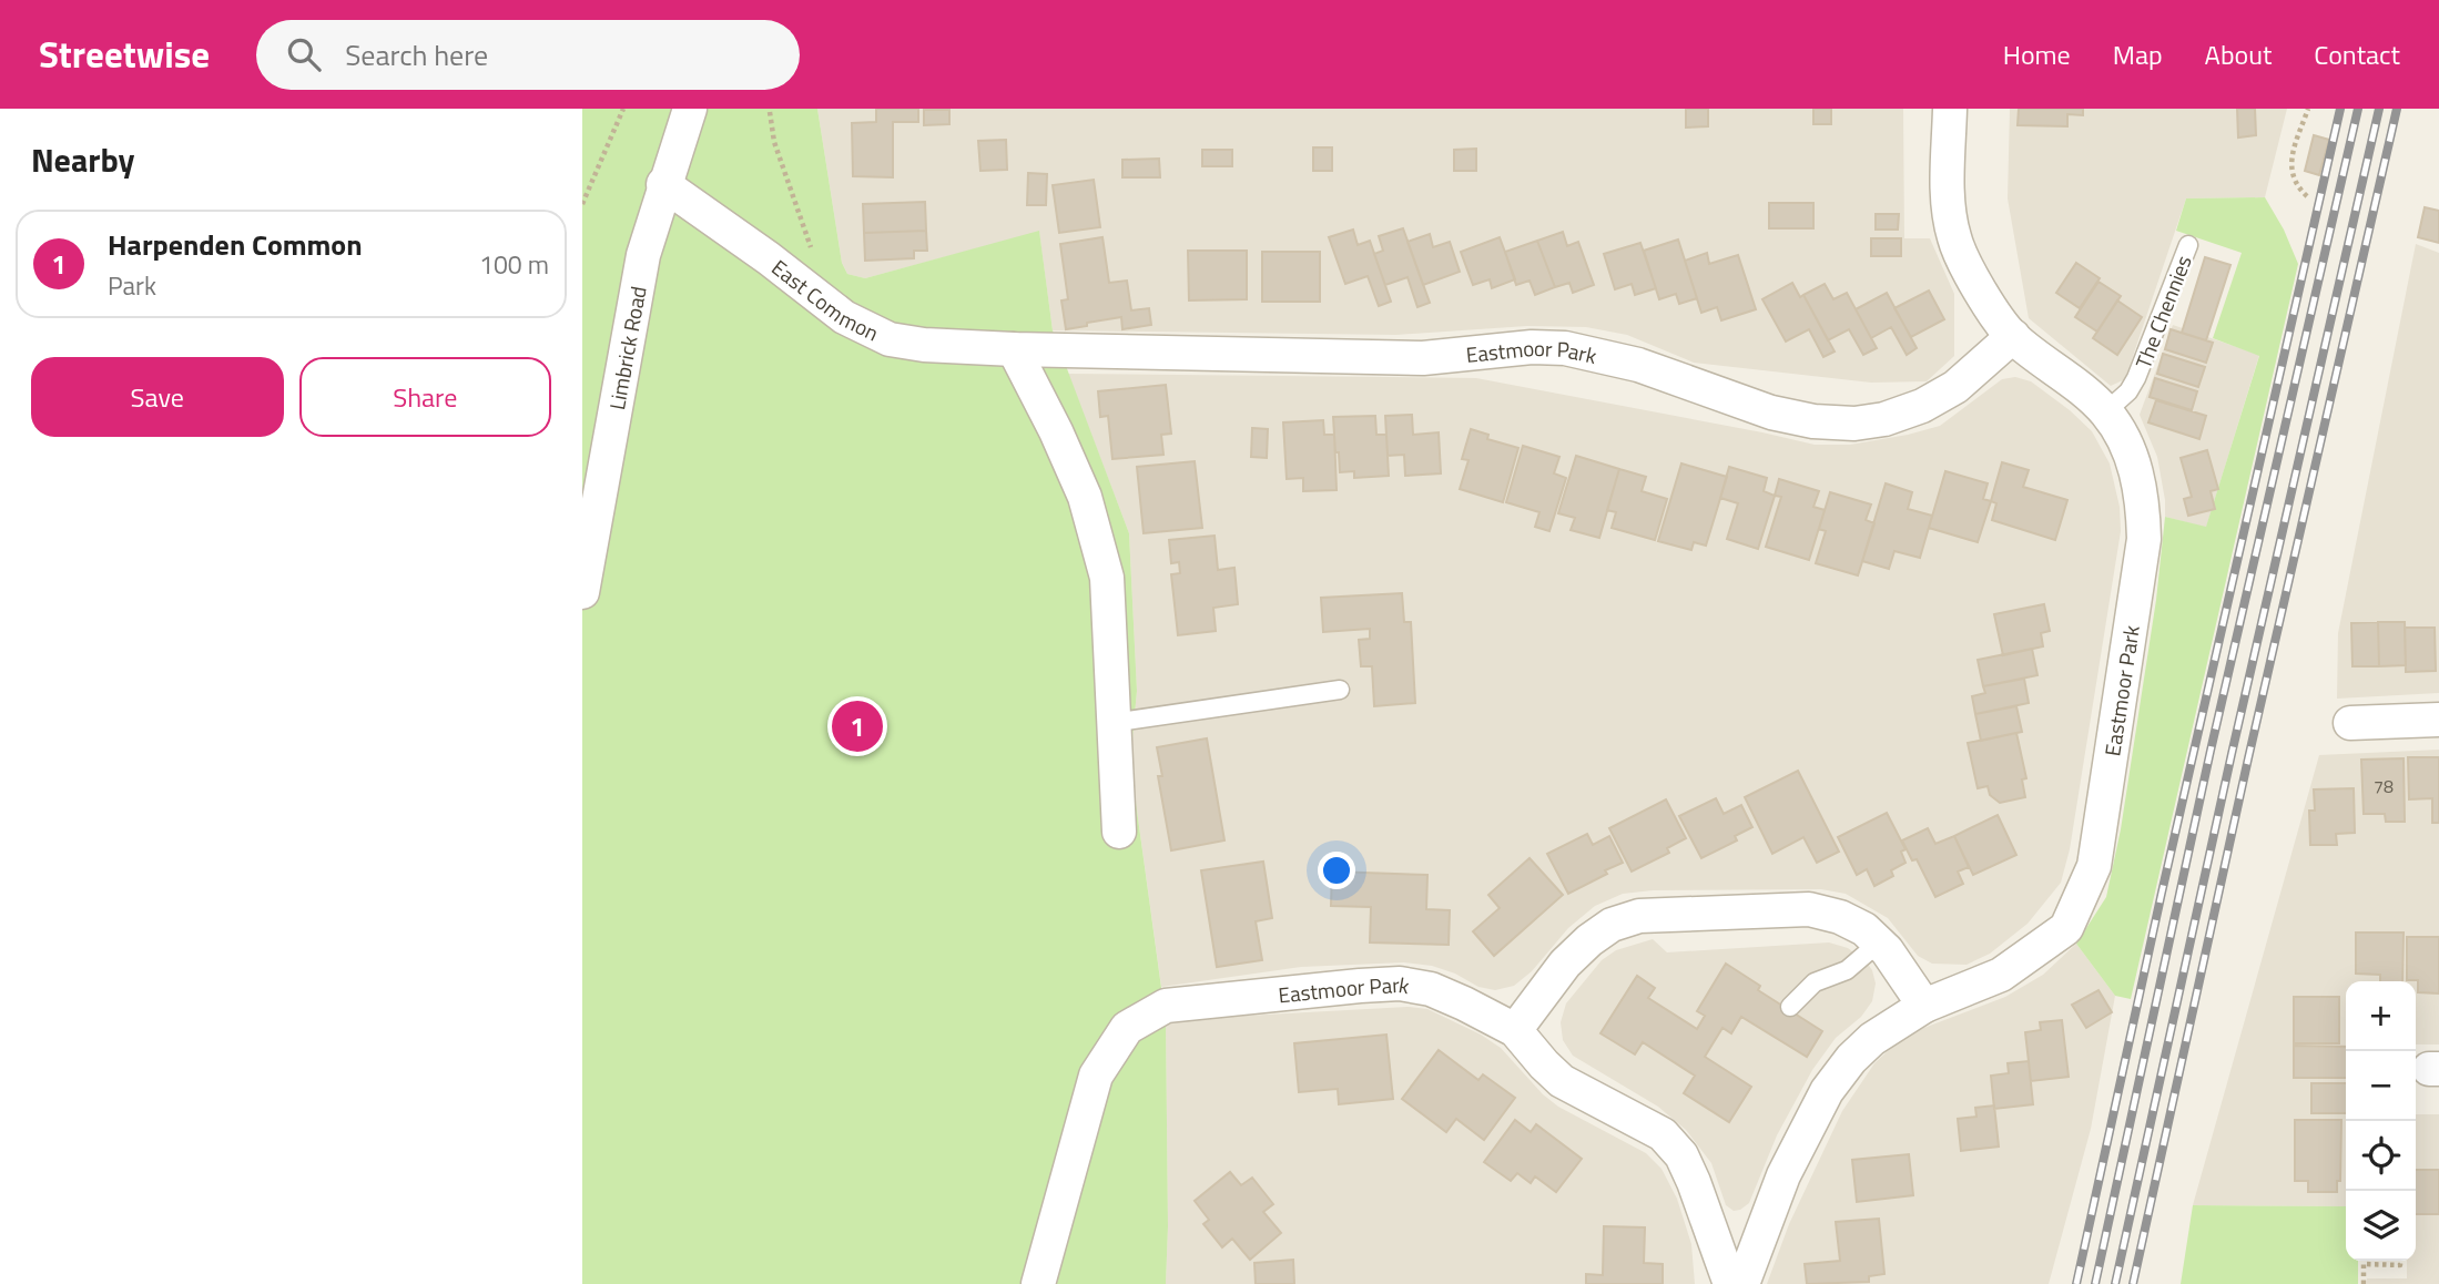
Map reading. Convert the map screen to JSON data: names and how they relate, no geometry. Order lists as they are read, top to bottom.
{
  "streets": {
    "street": ["East Common", "Limbrick Road", "Eastmoor Park"],
    "lane": ["The Chennies"]
  },
  "crossings": [
    ["East Common", "Limbrick Road"],
    ["East Common", "Eastmoor Park"],
    ["The Chennies", "Eastmoor Park"]
  ],
  "house_numbers": ["78"],
  "page": {
    "header": "Streetwise",
    "search": "Search here",
    "nav": [
      "Home",
      "Map",
      "About",
      "Contact"
    ],
    "heading": "Nearby",
    "list": [
      {
        "mark": "1",
        "name": "Harpenden Common",
        "note": "Park",
        "value": "100 m"
      }
    ],
    "buttons": ["Save", "Share"],
    "pins": "1",
    "map_buttons": ["+", "−"]
  }
}
